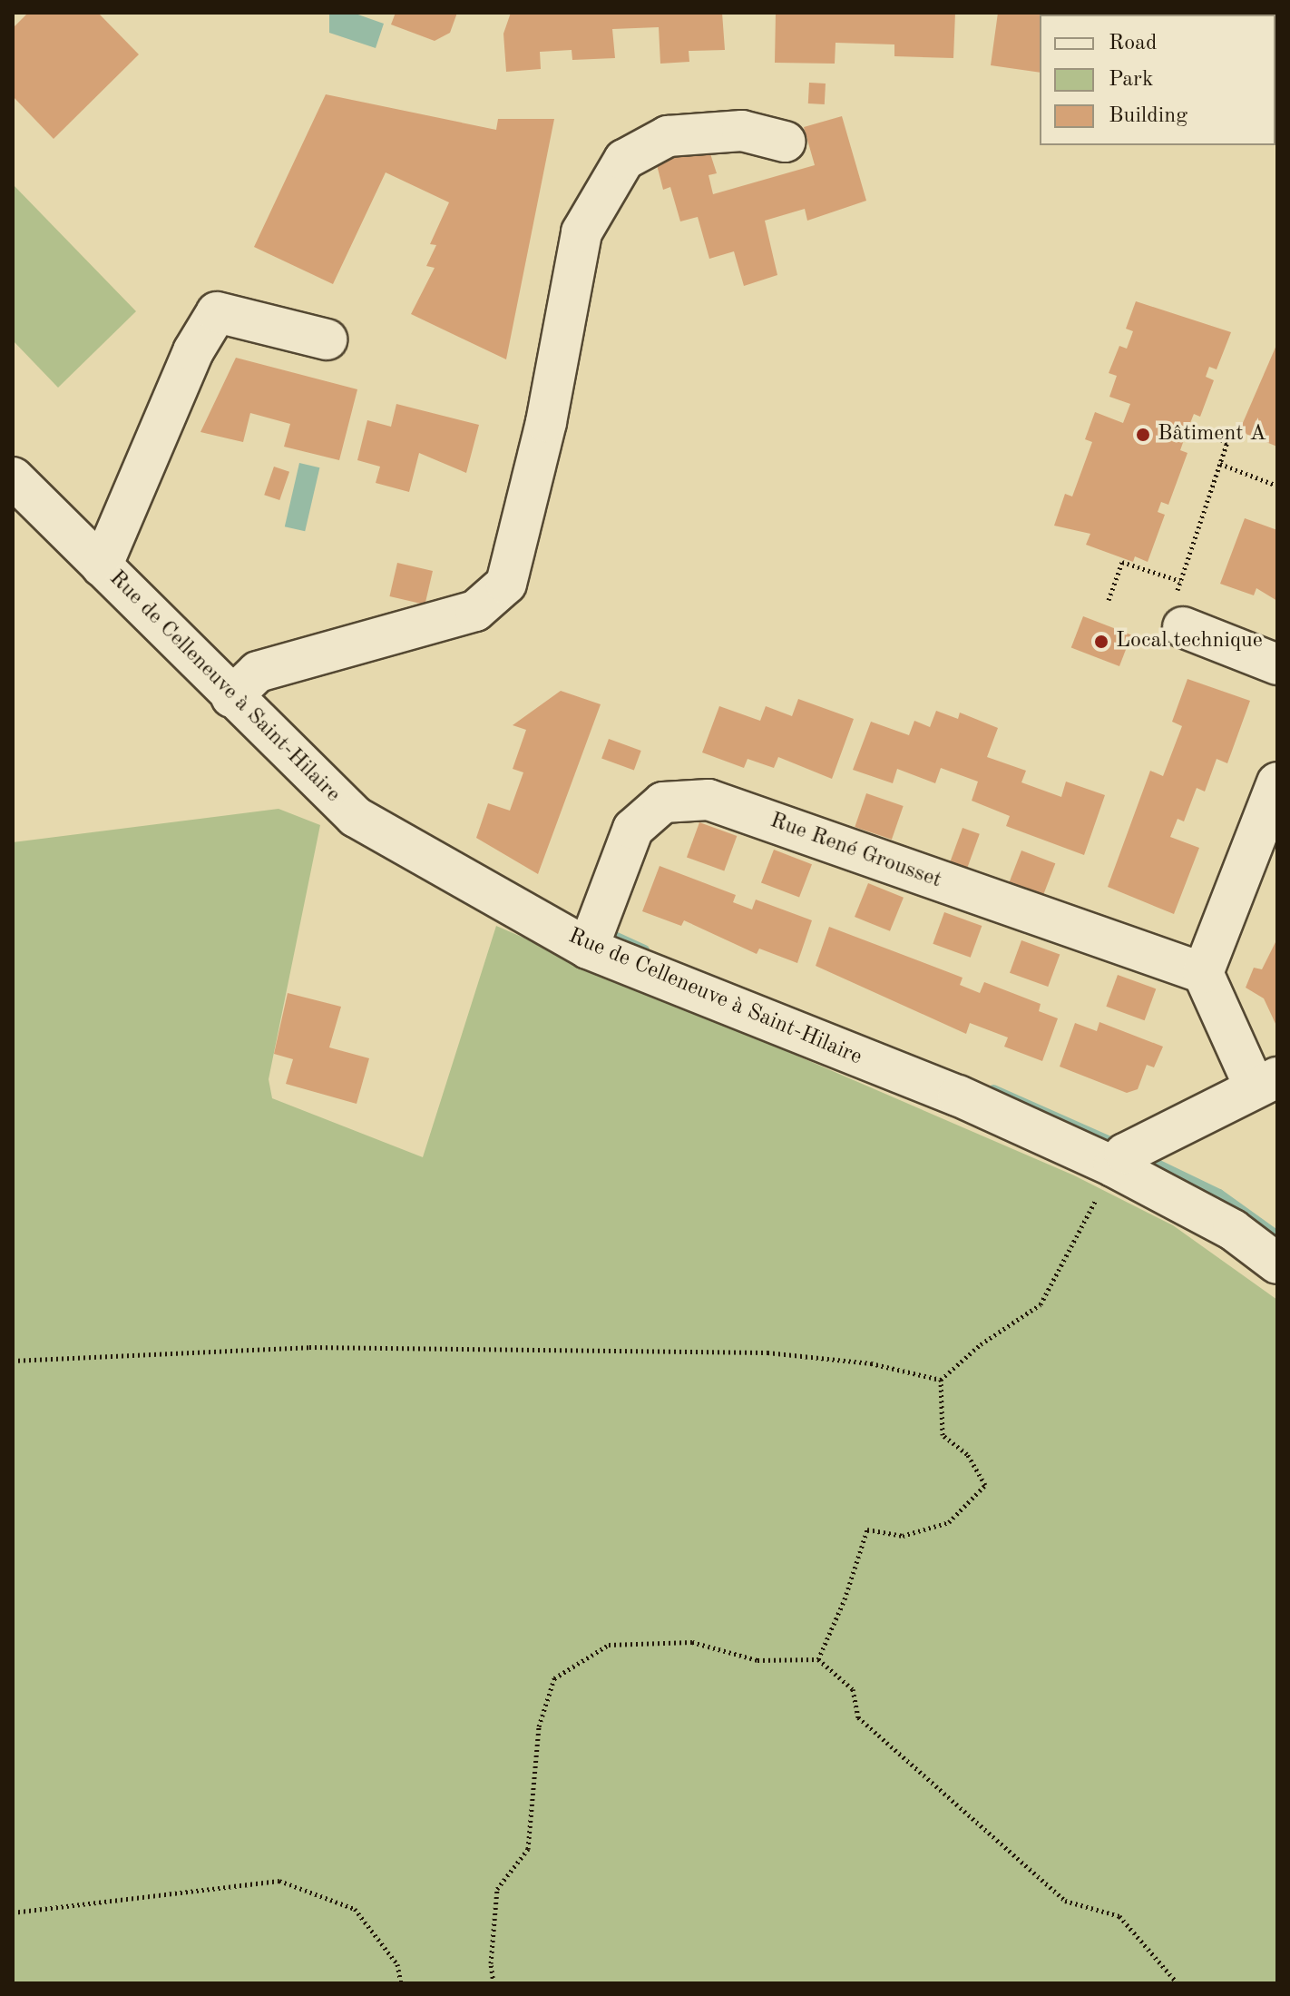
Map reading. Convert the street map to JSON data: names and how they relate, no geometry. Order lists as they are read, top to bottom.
{
  "streets": {
    "street": ["Rue de Celleneuve à Saint-Hilaire", "Rue René Grousset"]
  },
  "crossings": [
    ["Rue de Celleneuve à Saint-Hilaire", "Rue René Grousset"]
  ],
  "places": ["Bâtiment A", "Local technique"],
  "legend": ["Road", "Park", "Building"]
}
